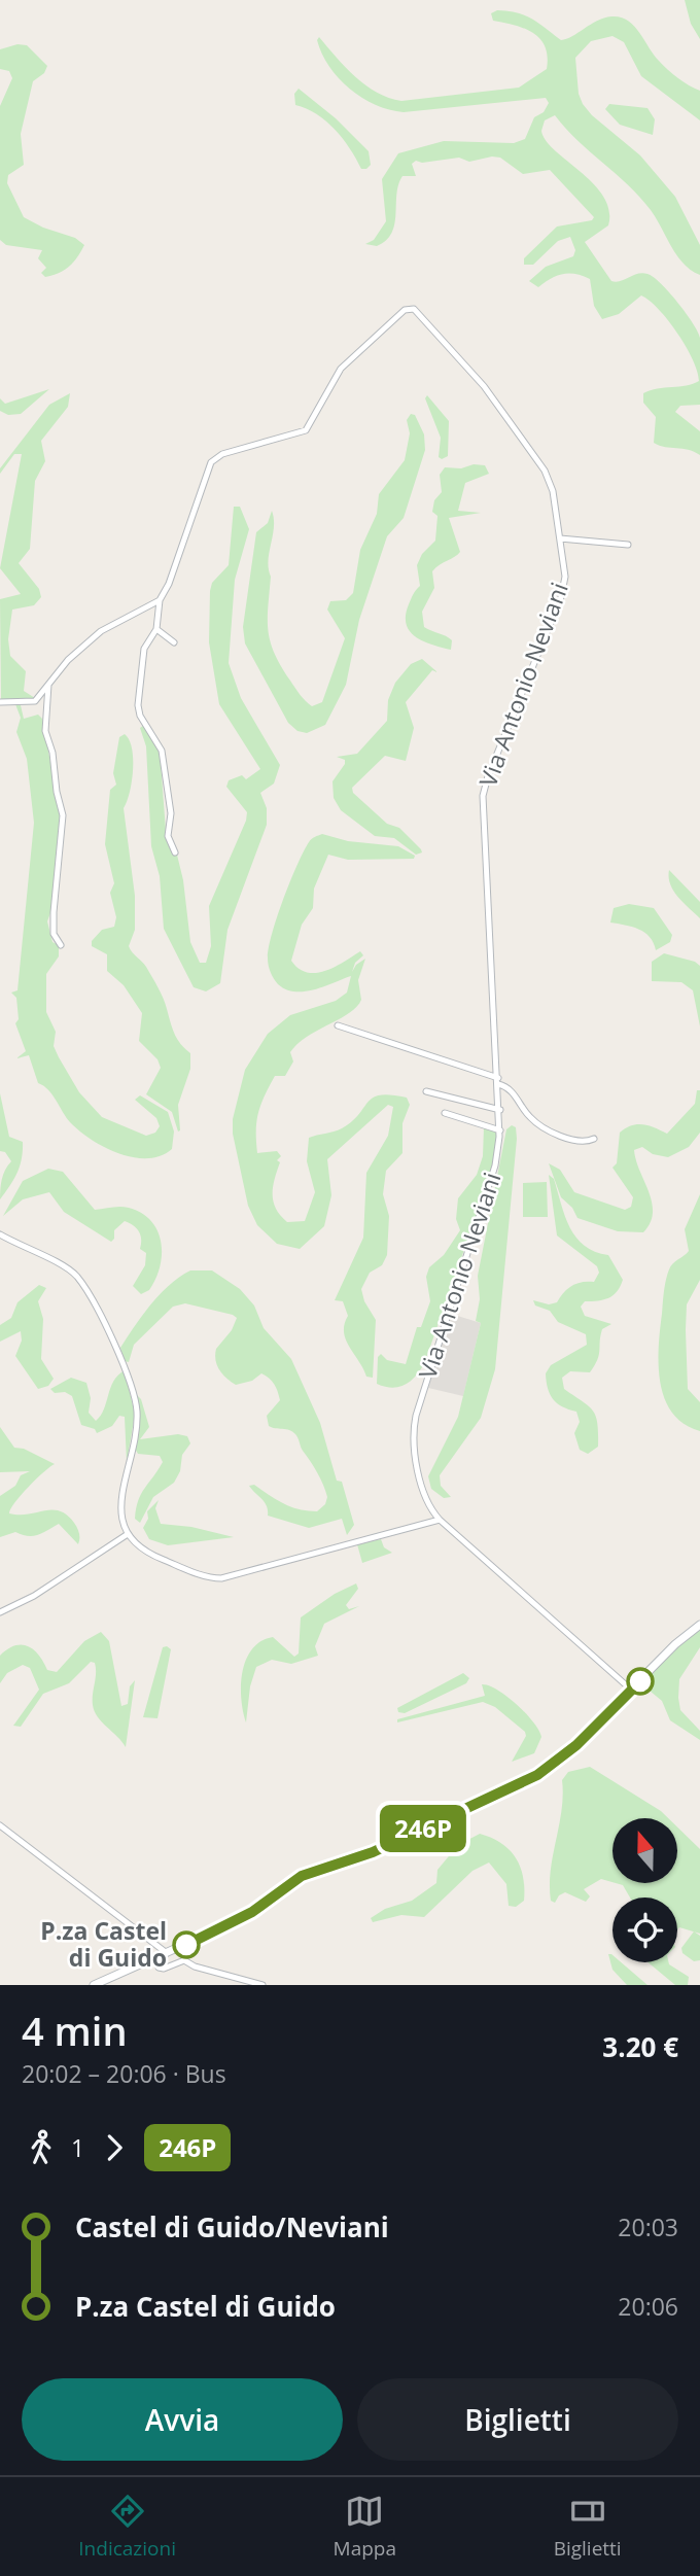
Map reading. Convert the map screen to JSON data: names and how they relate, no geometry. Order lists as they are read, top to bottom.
{
  "streets": {
    "street": ["Via Antonio Neviani"]
  },
  "places": ["P.za Castel di Guido"],
  "lines": ["bus line 246P"],
  "north": "top",
  "page": {
    "on_map": "246P",
    "heading": ["4 min", "20:02 – 20:06 · Bus", "3.20 €"],
    "legs": ["1", "246P"],
    "list": [
      {
        "name": "Castel di Guido/Neviani",
        "value": "20:03"
      },
      {
        "name": "P.za Castel di Guido",
        "value": "20:06"
      }
    ],
    "buttons": ["Avvia", "Biglietti"],
    "tabs": ["Indicazioni", "Mappa", "Biglietti"]
  }
}
